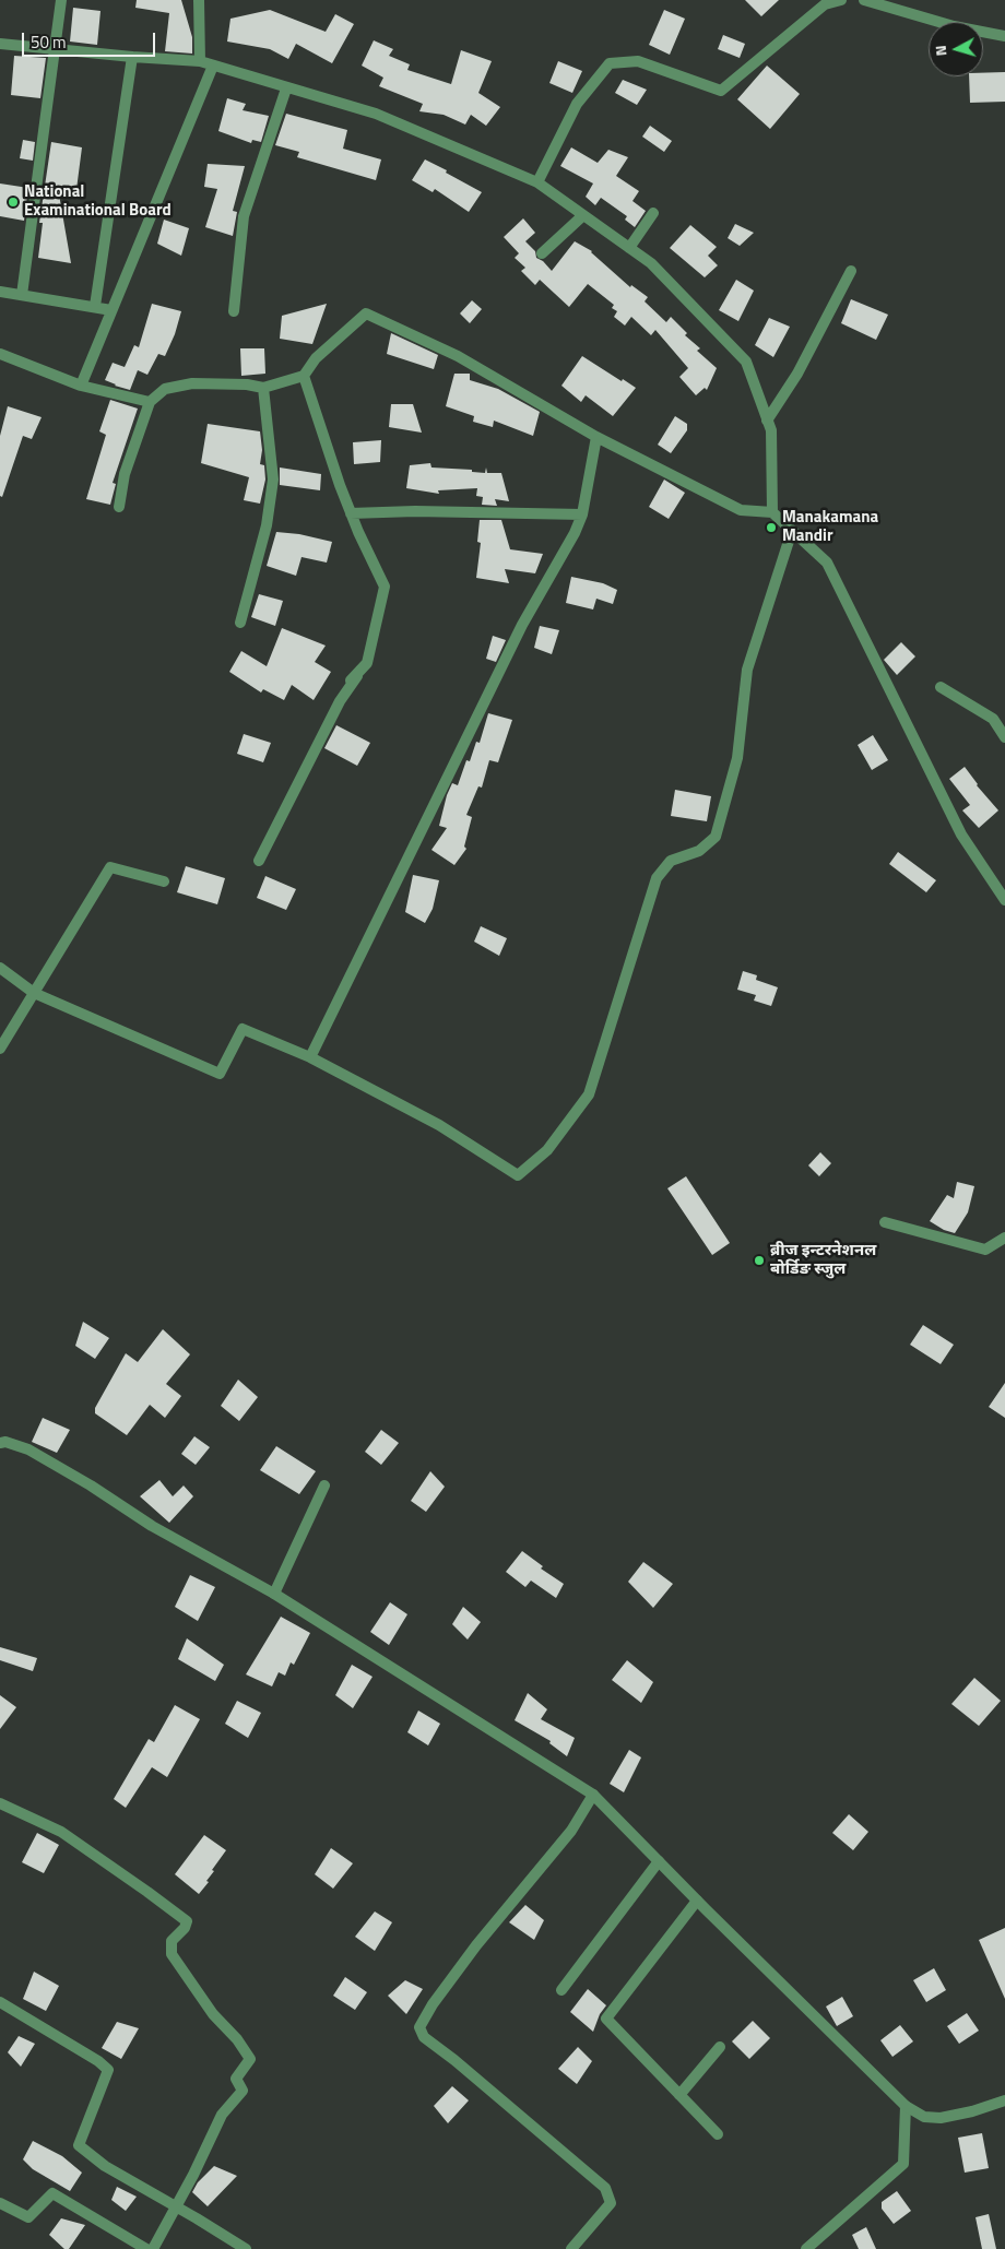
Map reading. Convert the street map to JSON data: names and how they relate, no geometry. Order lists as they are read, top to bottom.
{
  "places": ["National Examinational Board", "Manakamana Mandir", "ब्रीज इन्टरनेशनल बोर्डिङ स्जुल"],
  "scale_bar": "50 m",
  "north": "left"
}
